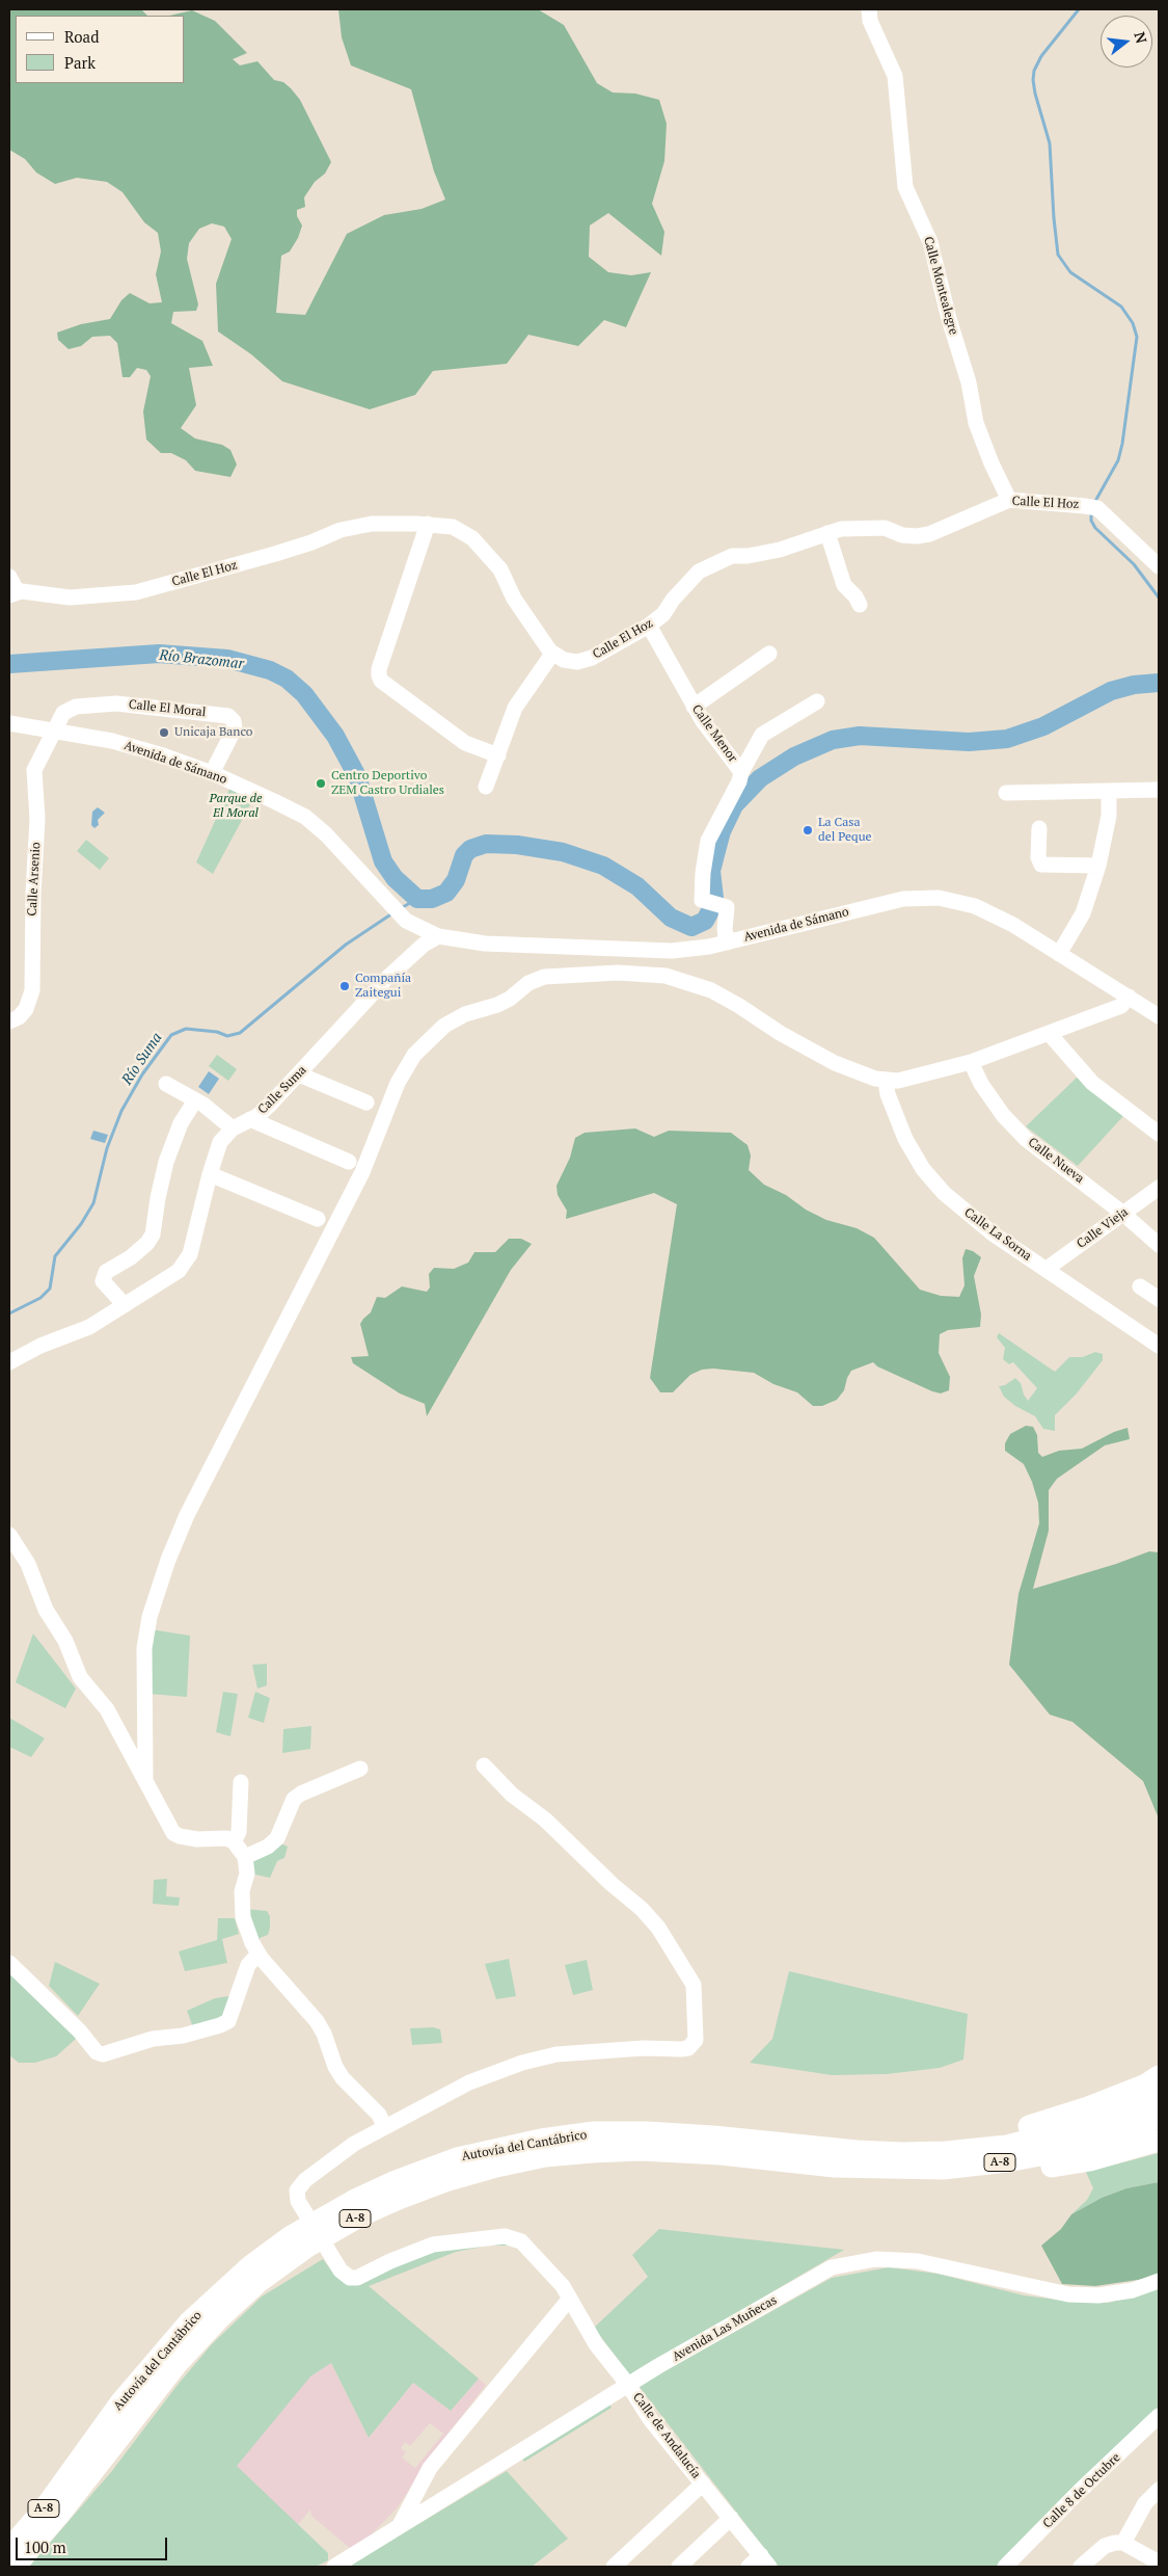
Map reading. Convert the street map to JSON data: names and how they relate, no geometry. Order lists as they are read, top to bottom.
{
  "streets": {
    "highway": ["Autovía del Cantábrico", "A-8"],
    "street": [
      "Calle Montealegre",
      "Calle El Hoz",
      "Calle El Moral",
      "Calle Menor",
      "Avenida de Sámano",
      "Calle Arsenio",
      "Calle Suma",
      "Calle Nueva",
      "Calle Vieja",
      "Calle La Sorna",
      "Avenida Las Muñecas",
      "Calle de Andalucía",
      "Calle 8 de Octubre"
    ]
  },
  "crossings": [
    ["Calle Montealegre", "Calle El Hoz"],
    ["Calle El Hoz", "Calle Menor"],
    ["Calle El Moral", "Avenida de Sámano"],
    ["Calle El Moral", "Calle Arsenio"],
    ["Calle Menor", "Avenida de Sámano"],
    ["Avenida de Sámano", "Calle Arsenio"],
    ["Avenida de Sámano", "Calle Suma"],
    ["Calle Nueva", "Calle Vieja"],
    ["Calle Vieja", "Calle La Sorna"],
    ["Avenida Las Muñecas", "Calle de Andalucía"]
  ],
  "water": ["Río Brazomar", "Río Suma"],
  "parks": ["Parque de El Moral"],
  "places": [
    "Unicaja Banco",
    "Centro Deportivo ZEM Castro Urdiales",
    "La Casa del Peque",
    "Compañía Zaitegui"
  ],
  "legend": ["Road", "Park"],
  "scale_bar": "100 m",
  "north": "right"
}
